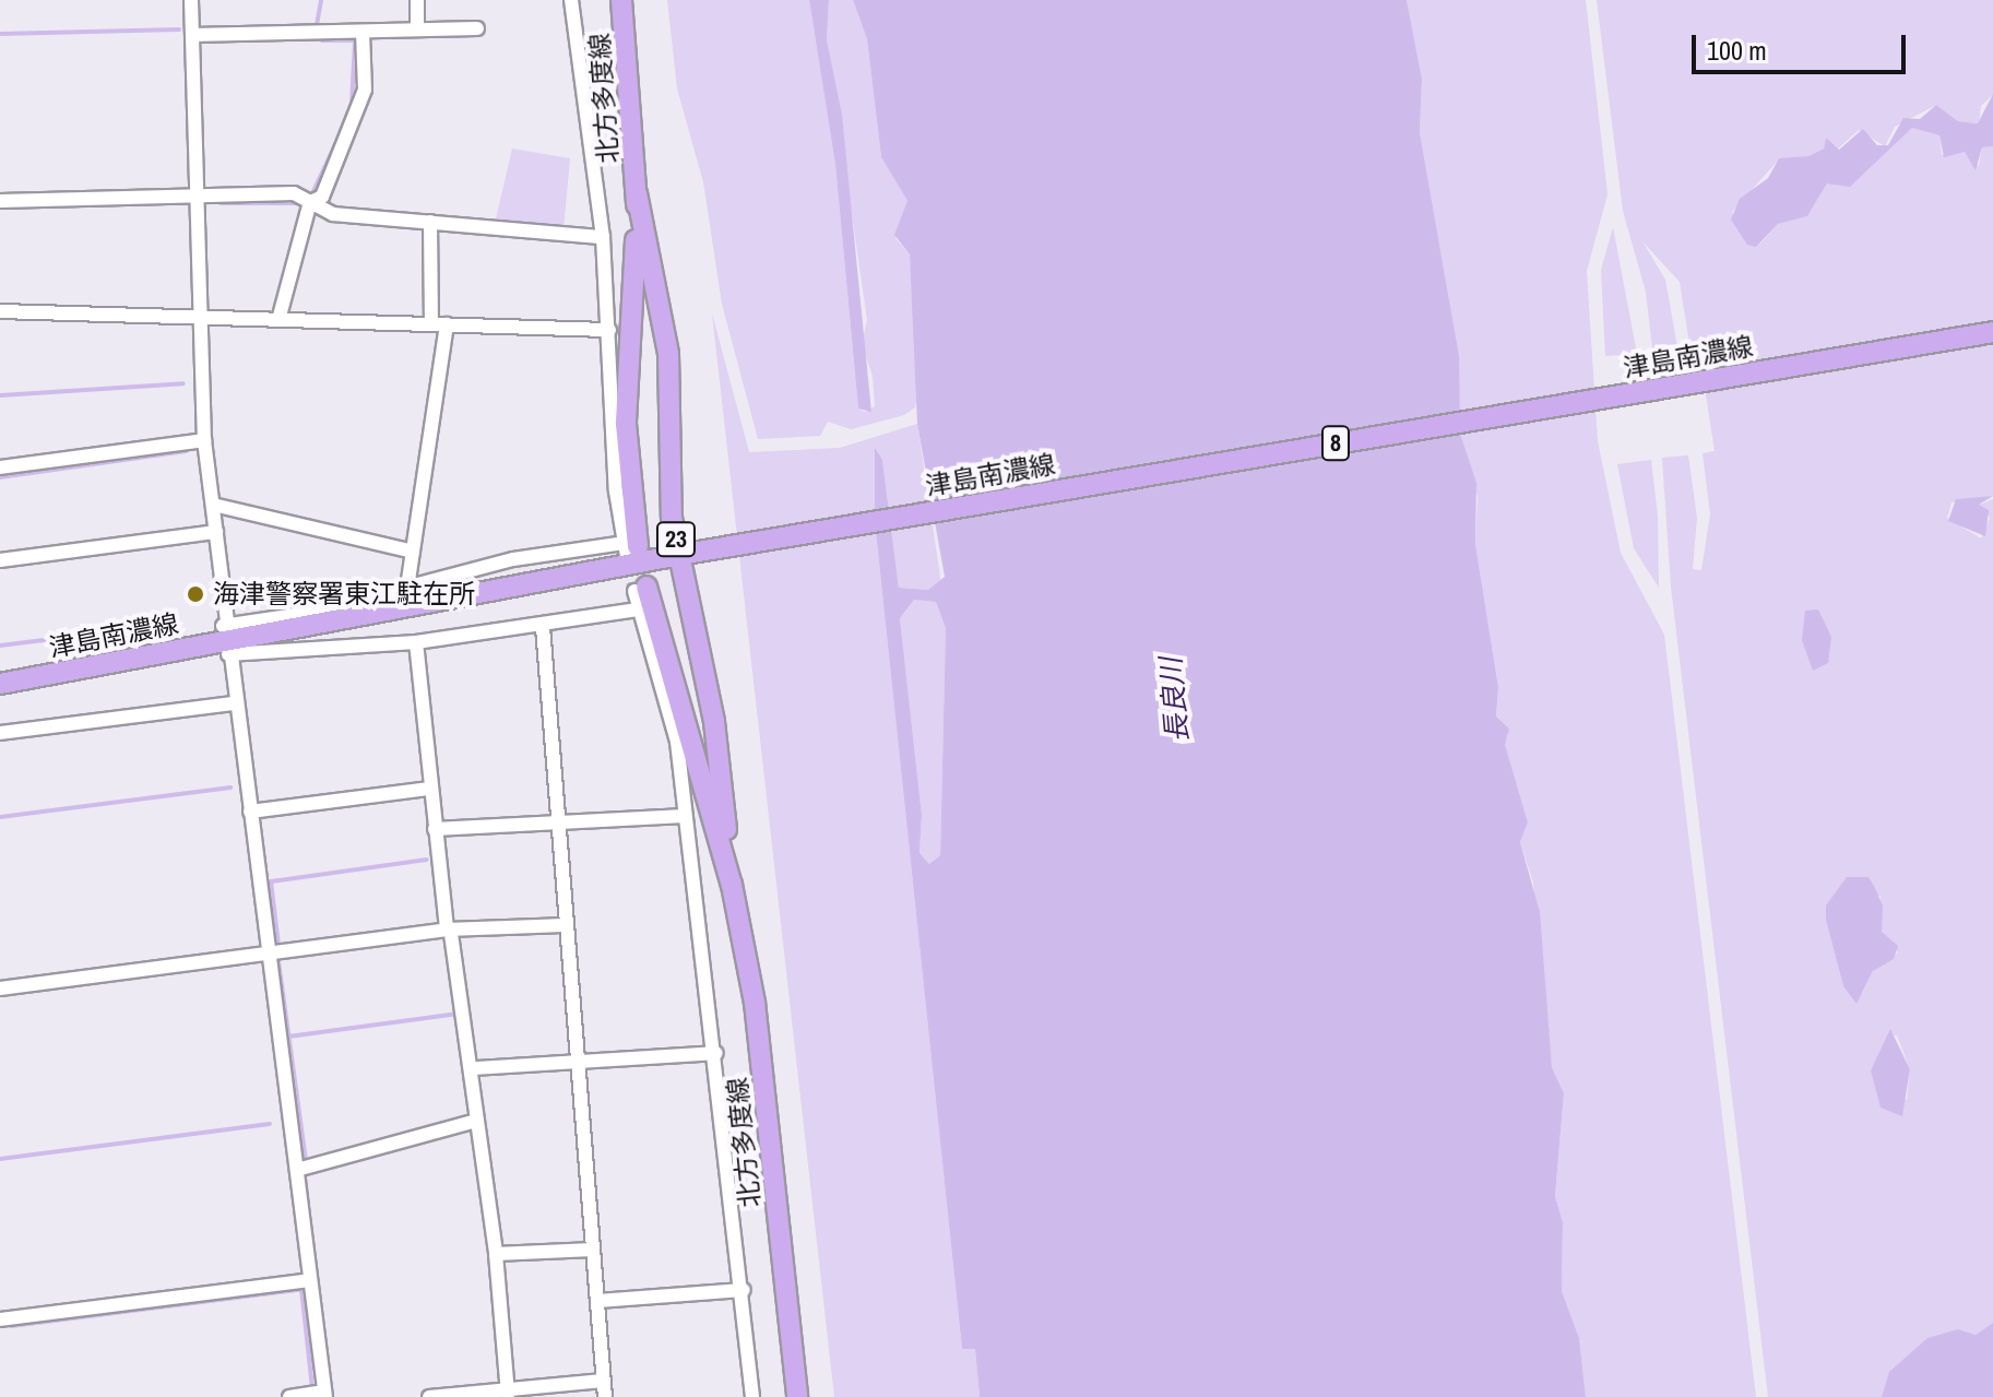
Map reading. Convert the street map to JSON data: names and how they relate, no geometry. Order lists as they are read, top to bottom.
{
  "streets": {
    "main road": [
      "北方多度線",
      "津島南濃線",
      "8",
      "23"
    ]
  },
  "crossings": [
    ["北方多度線", "23"],
    ["津島南濃線", "23"]
  ],
  "water": ["長良川"],
  "places": ["海津警察署東江駐在所"],
  "scale_bar": "100 m"
}
